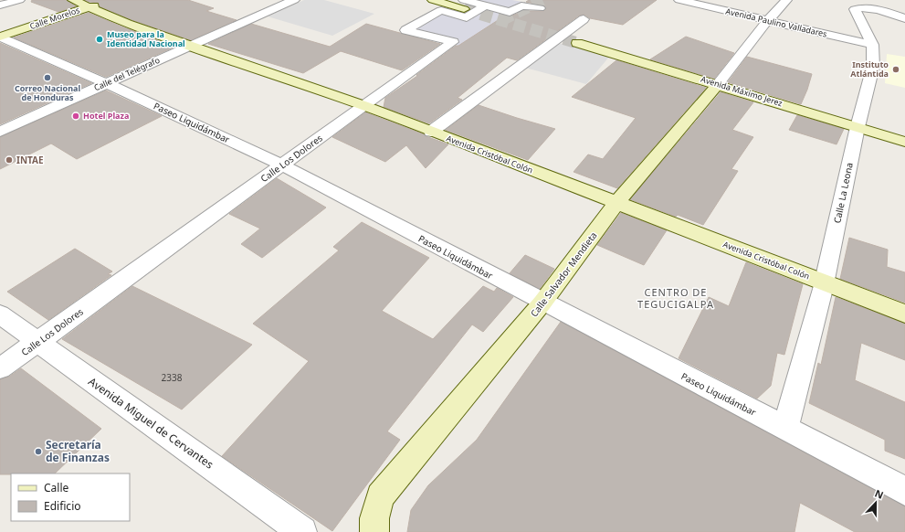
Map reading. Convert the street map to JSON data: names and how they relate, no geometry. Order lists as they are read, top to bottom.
{
  "streets": {
    "main road": [
      "Calle Morelos",
      "Avenida Máximo Jerez",
      "Avenida Cristóbal Colón",
      "Calle Salvador Mendieta"
    ],
    "street": [
      "Avenida Paulino Valladares",
      "Calle del Telégrafo",
      "Paseo Liquidámbar",
      "Calle Los Dolores",
      "Calle La Leona",
      "Avenida Miguel de Cervantes"
    ]
  },
  "crossings": [
    ["Calle Morelos", "Paseo Liquidámbar"],
    ["Calle Morelos", "Avenida Cristóbal Colón"],
    ["Avenida Paulino Valladares", "Calle La Leona"],
    ["Avenida Paulino Valladares", "Calle Salvador Mendieta"],
    ["Calle del Telégrafo", "Paseo Liquidámbar"],
    ["Calle del Telégrafo", "Avenida Cristóbal Colón"],
    ["Avenida Máximo Jerez", "Calle La Leona"],
    ["Avenida Máximo Jerez", "Calle Salvador Mendieta"],
    ["Paseo Liquidámbar", "Calle Los Dolores"],
    ["Paseo Liquidámbar", "Calle La Leona"],
    ["Paseo Liquidámbar", "Calle Salvador Mendieta"],
    ["Avenida Cristóbal Colón", "Calle Los Dolores"],
    ["Avenida Cristóbal Colón", "Calle La Leona"],
    ["Avenida Cristóbal Colón", "Calle Salvador Mendieta"],
    ["Calle Los Dolores", "Avenida Miguel de Cervantes"]
  ],
  "districts": ["CENTRO DE TEGUCIGALPA"],
  "places": [
    "Museo para la Identidad Nacional",
    "Instituto Atlántida",
    "Correo Nacional de Honduras",
    "Hotel Plaza",
    "INTAE",
    "Secretaría de Finanzas"
  ],
  "house_numbers": ["2338"],
  "legend": ["Calle", "Edificio"],
  "north": "top"
}
